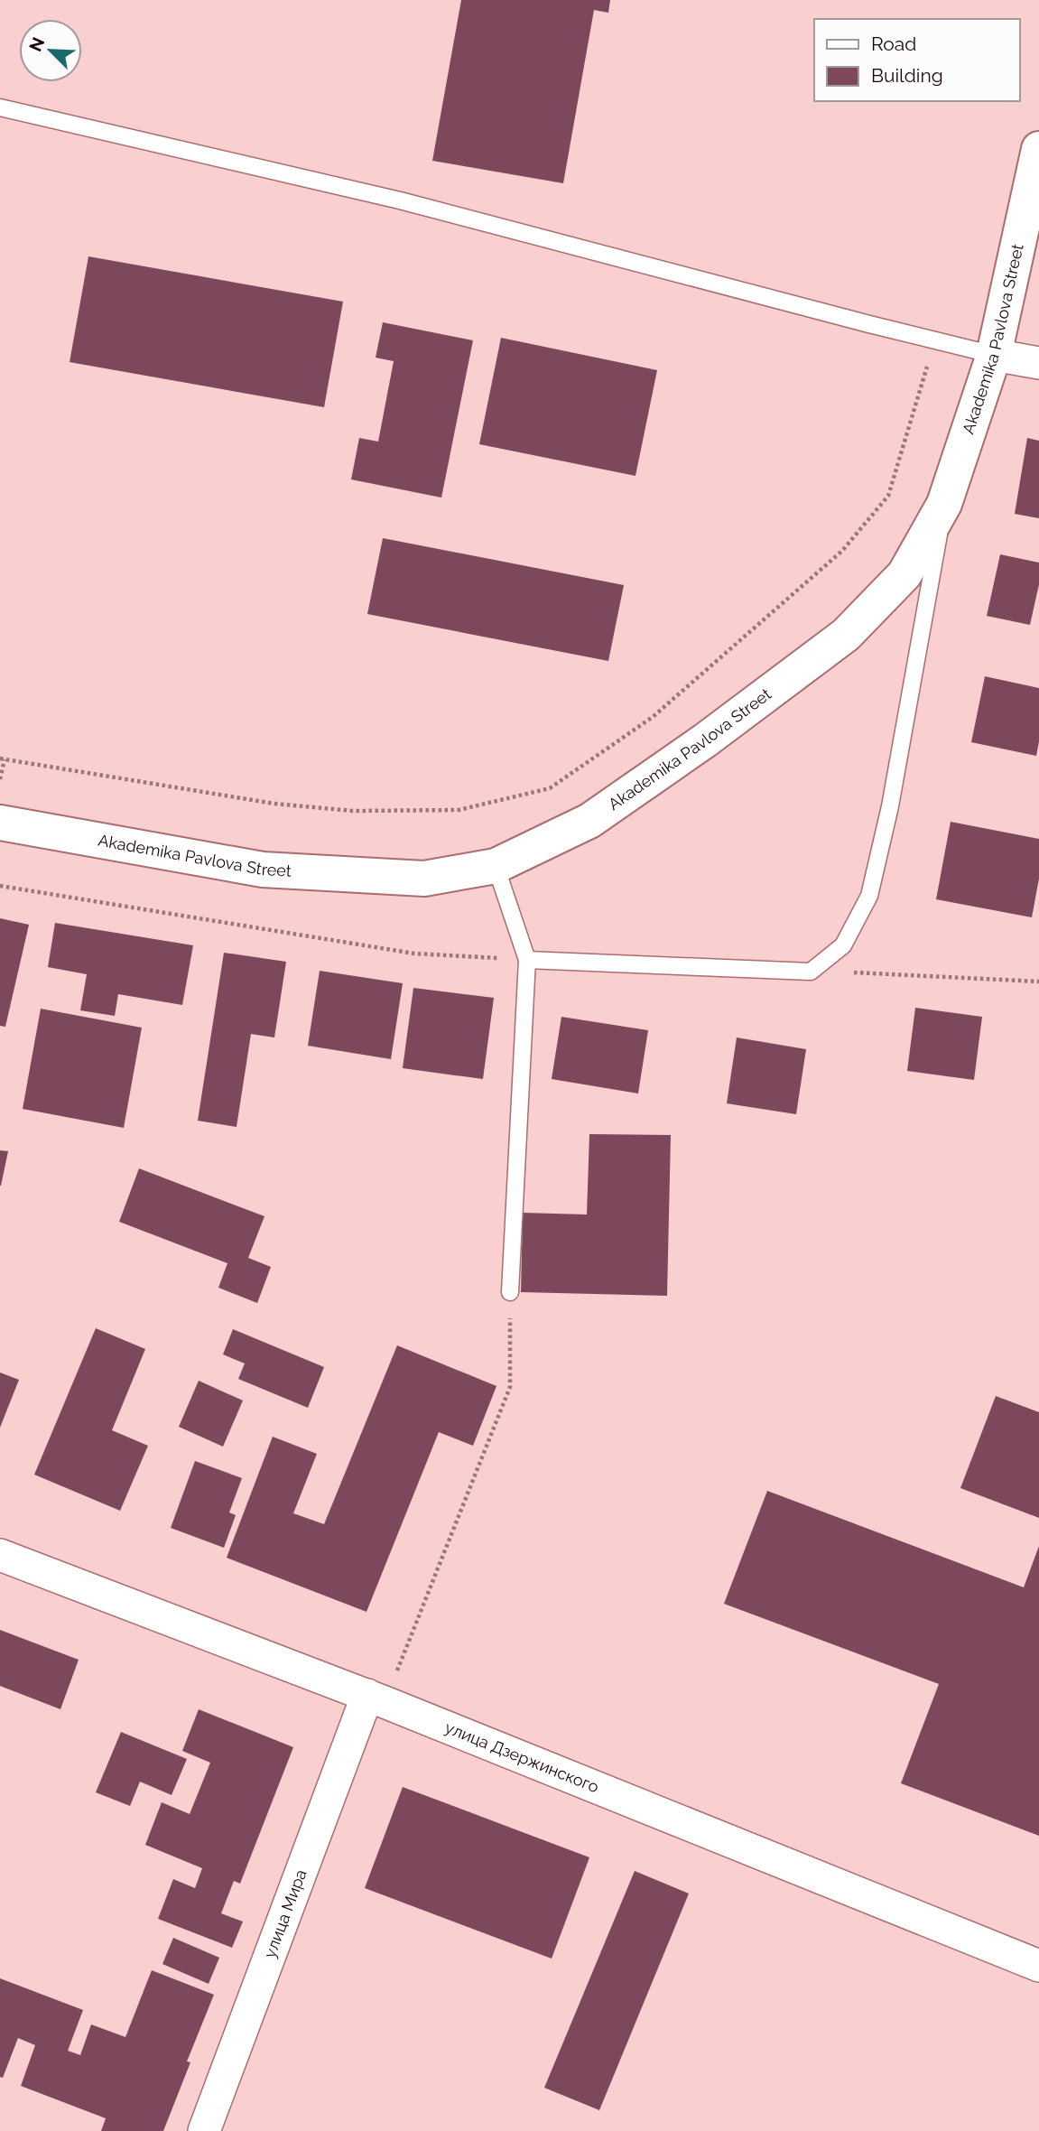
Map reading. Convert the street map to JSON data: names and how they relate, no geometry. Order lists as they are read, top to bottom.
{
  "streets": {
    "street": ["Akademika Pavlova Street", "улица Дзержинского", "улица Мира"]
  },
  "crossings": [
    ["улица Дзержинского", "улица Мира"]
  ],
  "legend": ["Road", "Building"],
  "north": "top left"
}
